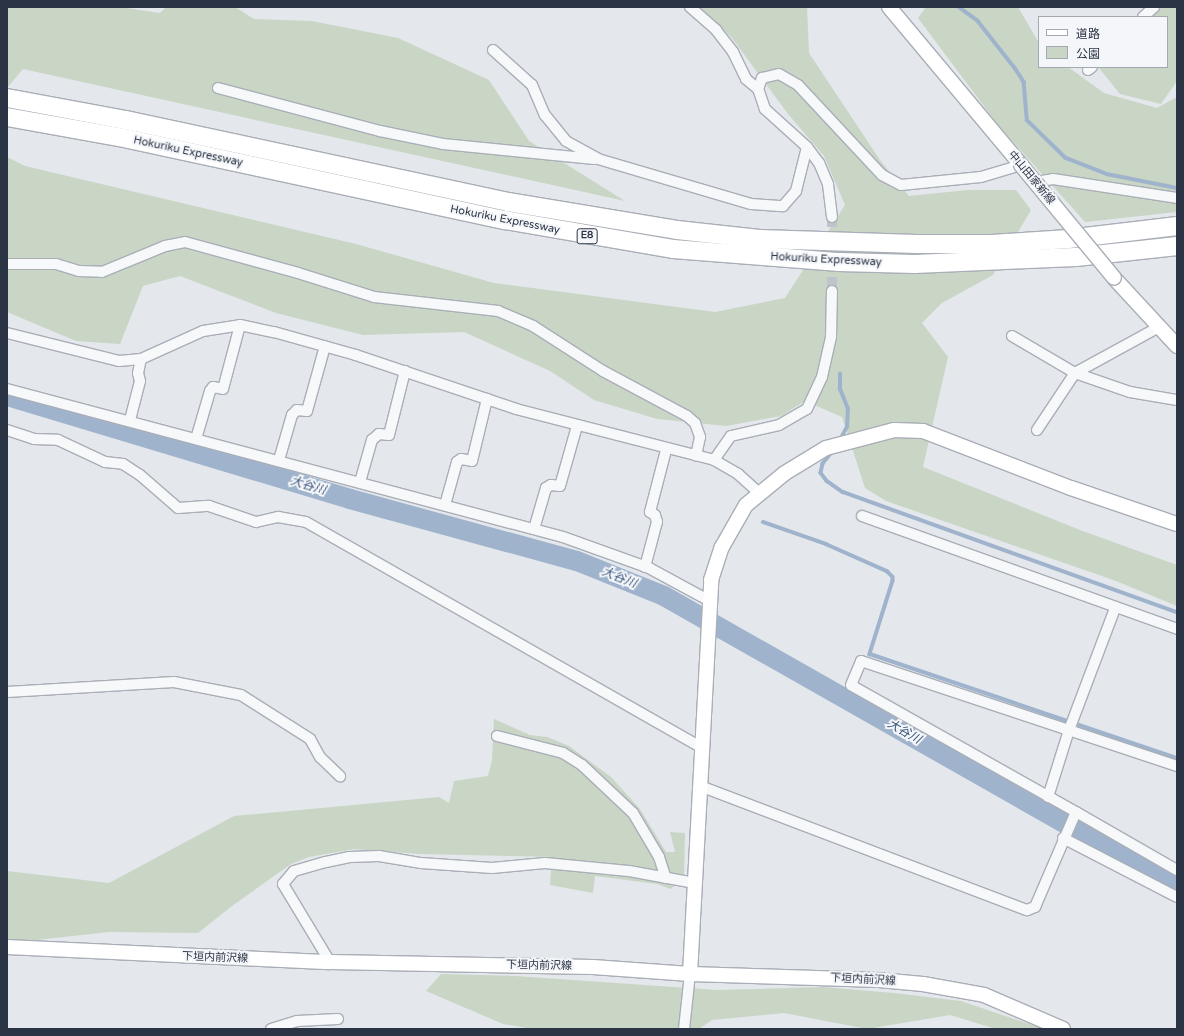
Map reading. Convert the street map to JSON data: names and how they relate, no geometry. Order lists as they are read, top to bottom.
{
  "streets": {
    "highway": ["Hokuriku Expressway", "E8"],
    "main road": ["中山田家新線", "下垣内前沢線"]
  },
  "water": ["大谷川"],
  "legend": ["道路", "公園"]
}
